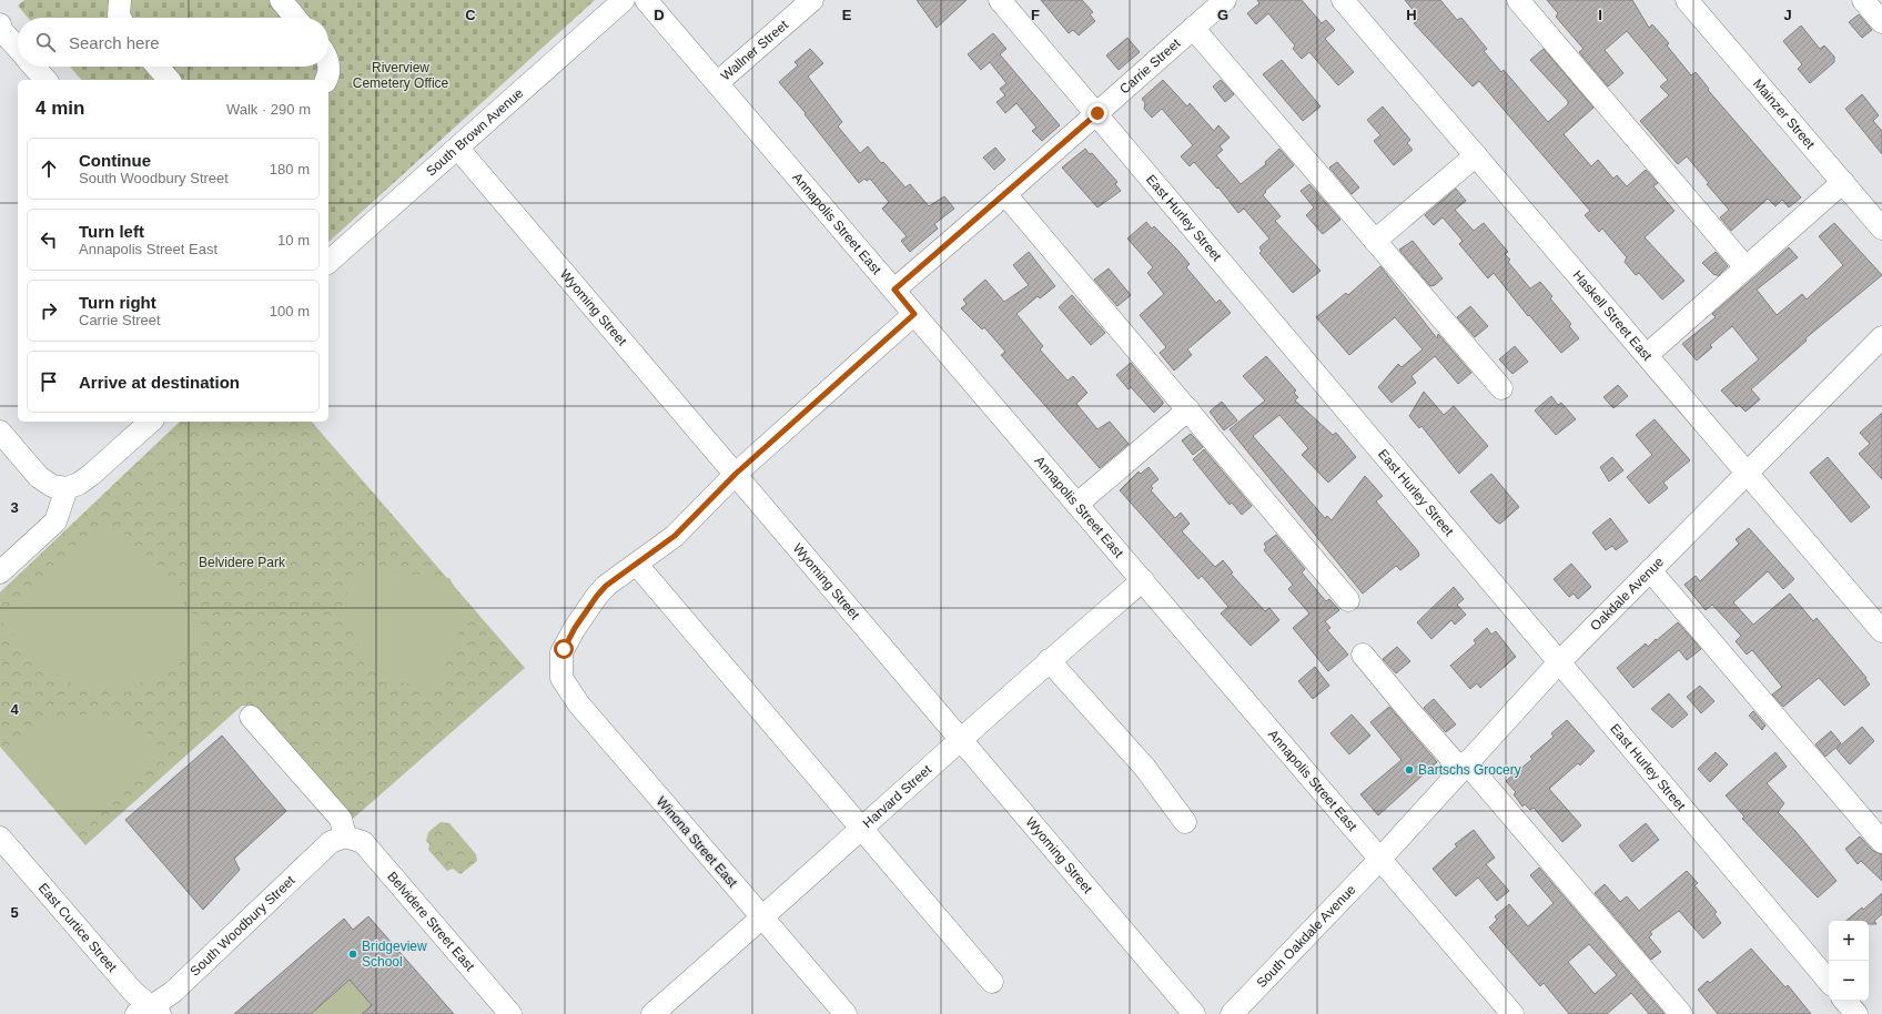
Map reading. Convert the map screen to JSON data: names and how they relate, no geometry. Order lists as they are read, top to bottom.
{
  "streets": {
    "street": [
      "Wallner Street",
      "Carrie Street",
      "Mainzer Street",
      "South Brown Avenue",
      "East Hurley Street",
      "Annapolis Street East",
      "Wyoming Street",
      "Haskell Street East",
      "Oakdale Avenue",
      "Harvard Street",
      "Winona Street East",
      "Belvidere Street East",
      "South Woodbury Street",
      "East Curtice Street",
      "South Oakdale Avenue"
    ]
  },
  "crossings": [
    ["Wallner Street", "Annapolis Street East"],
    ["Carrie Street", "East Hurley Street"],
    ["Carrie Street", "Annapolis Street East"],
    ["South Brown Avenue", "Wyoming Street"],
    ["East Hurley Street", "Oakdale Avenue"],
    ["Annapolis Street East", "Oakdale Avenue"],
    ["Annapolis Street East", "Harvard Street"],
    ["Annapolis Street East", "South Oakdale Avenue"],
    ["Wyoming Street", "Harvard Street"],
    ["Haskell Street East", "Oakdale Avenue"],
    ["Oakdale Avenue", "South Oakdale Avenue"],
    ["Harvard Street", "Winona Street East"],
    ["Belvidere Street East", "South Woodbury Street"],
    ["South Woodbury Street", "East Curtice Street"]
  ],
  "parks": ["Riverview Cemetery Office", "Belvidere Park"],
  "places": ["Bartschs Grocery", "Bridgeview School"],
  "page": {
    "search": "Search here",
    "heading": ["4 min", "Walk · 290 m"],
    "list": [
      ["Continue", "South Woodbury Street", "180 m"],
      ["Turn left", "Annapolis Street East", "10 m"],
      ["Turn right", "Carrie Street", "100 m"],
      "Arrive at destination"
    ],
    "map_buttons": ["+", "−"]
  },
  "grid": {
    "columns": [
      "C",
      "D",
      "E",
      "F",
      "G",
      "H",
      "I",
      "J"
    ],
    "rows": ["3", "4", "5"]
  }
}
